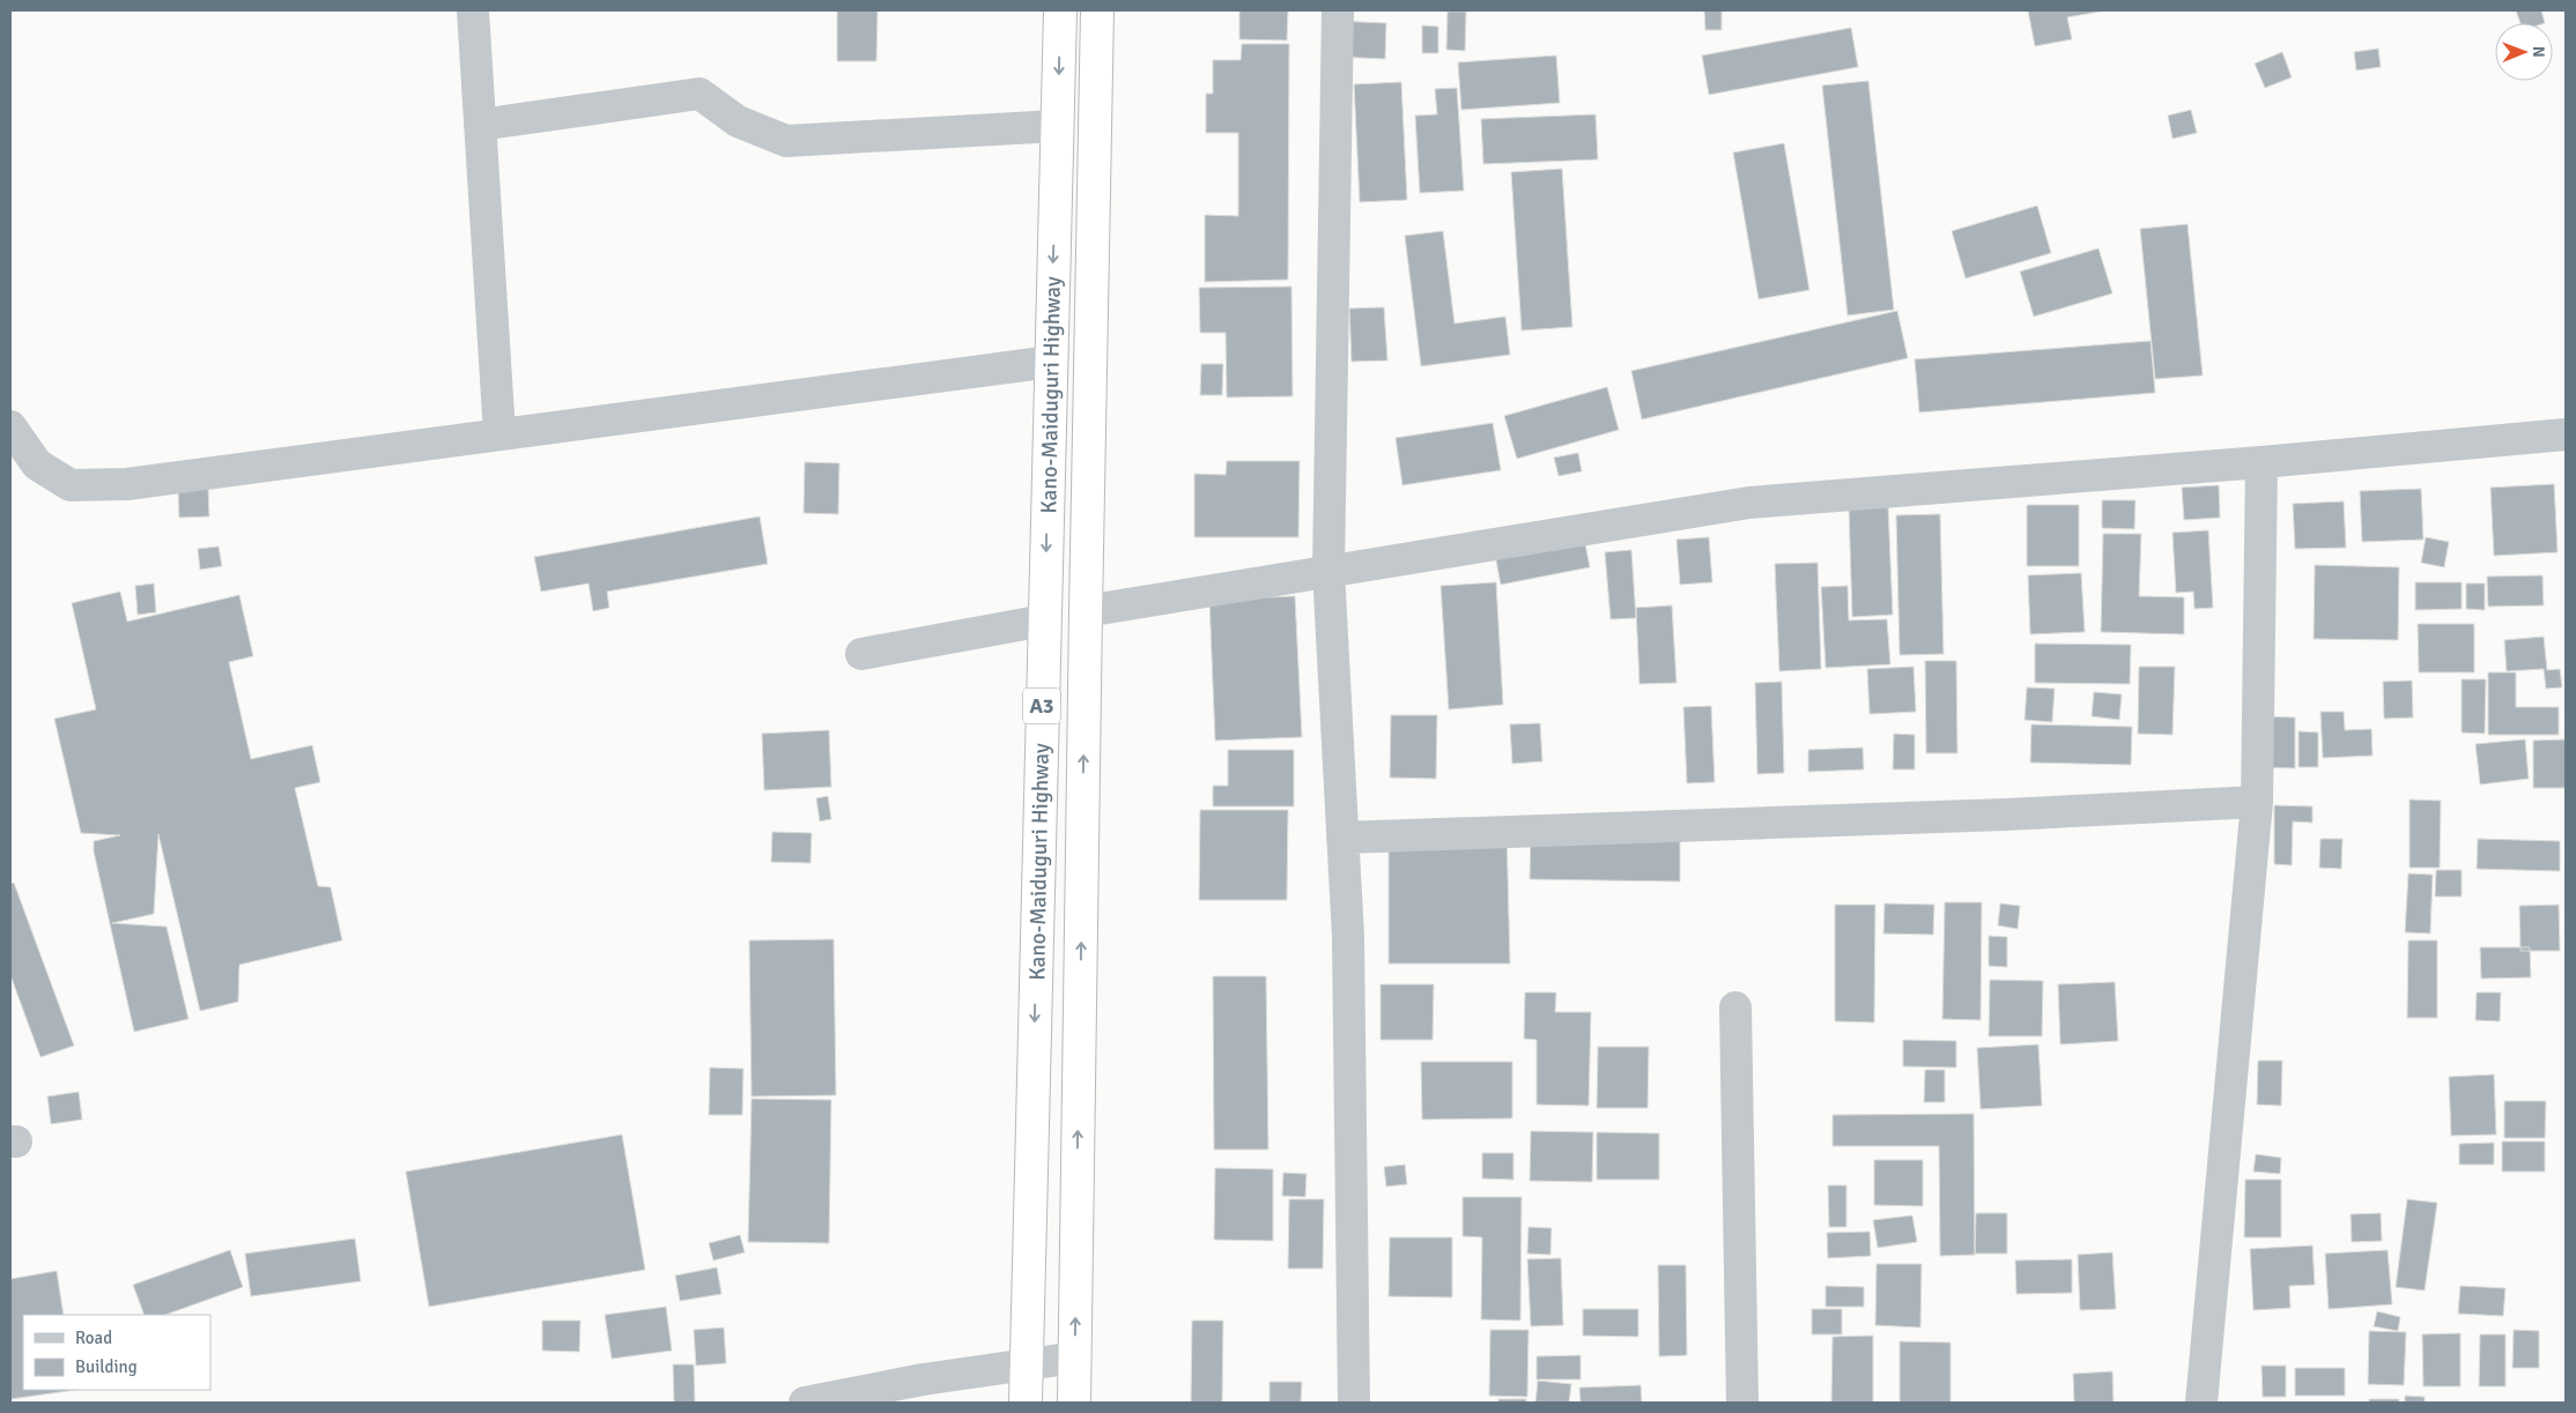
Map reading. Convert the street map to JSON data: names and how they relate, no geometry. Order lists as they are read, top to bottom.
{
  "streets": {
    "highway": ["Kano-Maiduguri Highway", "A3"]
  },
  "legend": ["Road", "Building"],
  "north": "right"
}
